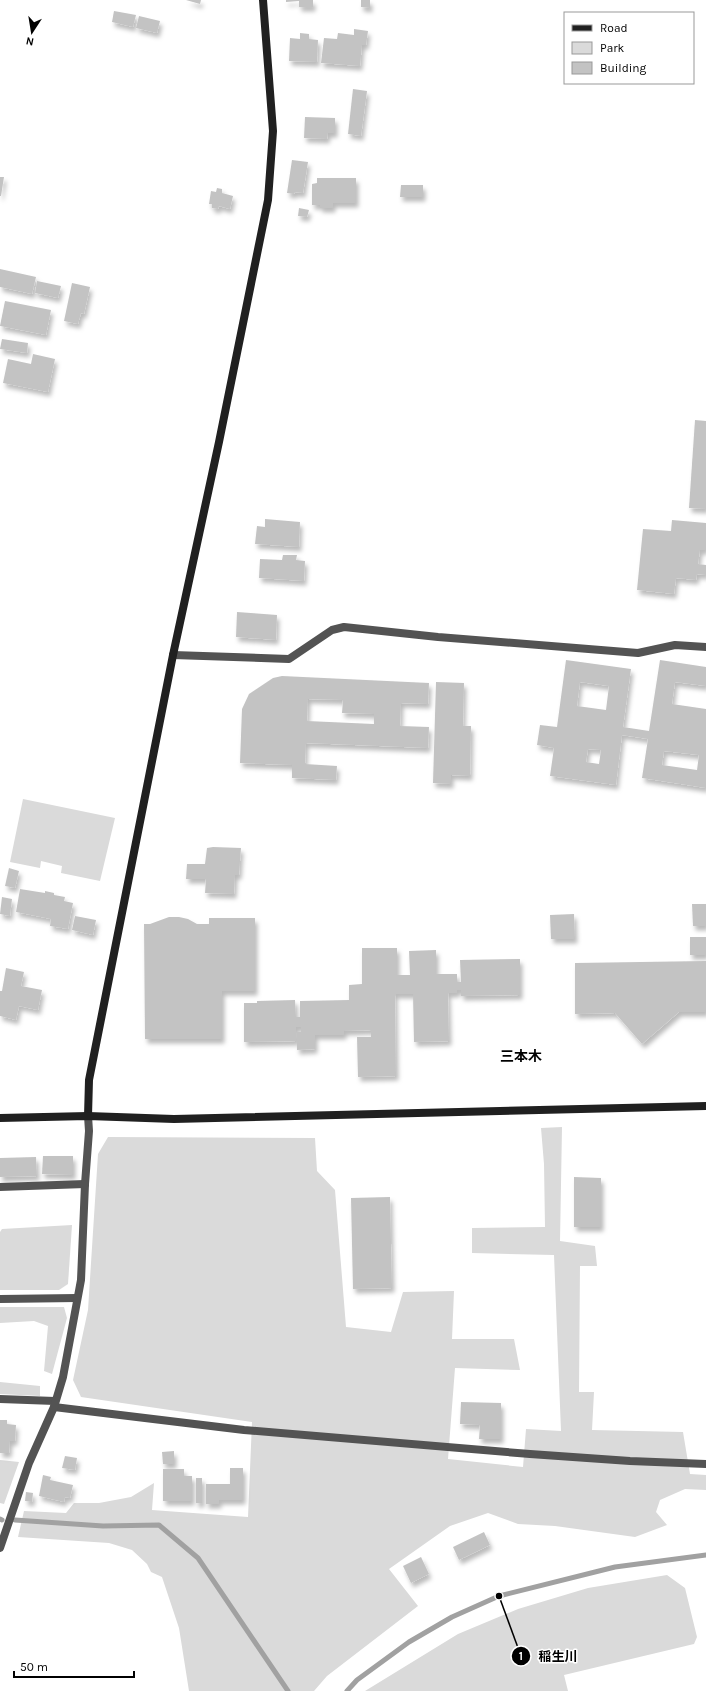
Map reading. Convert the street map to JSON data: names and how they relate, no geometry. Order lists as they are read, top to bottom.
{
  "districts": ["三本木"],
  "places": ["稲生川"],
  "legend": ["Road", "Park", "Building"],
  "scale_bar": "50 m",
  "north": "bottom"
}
